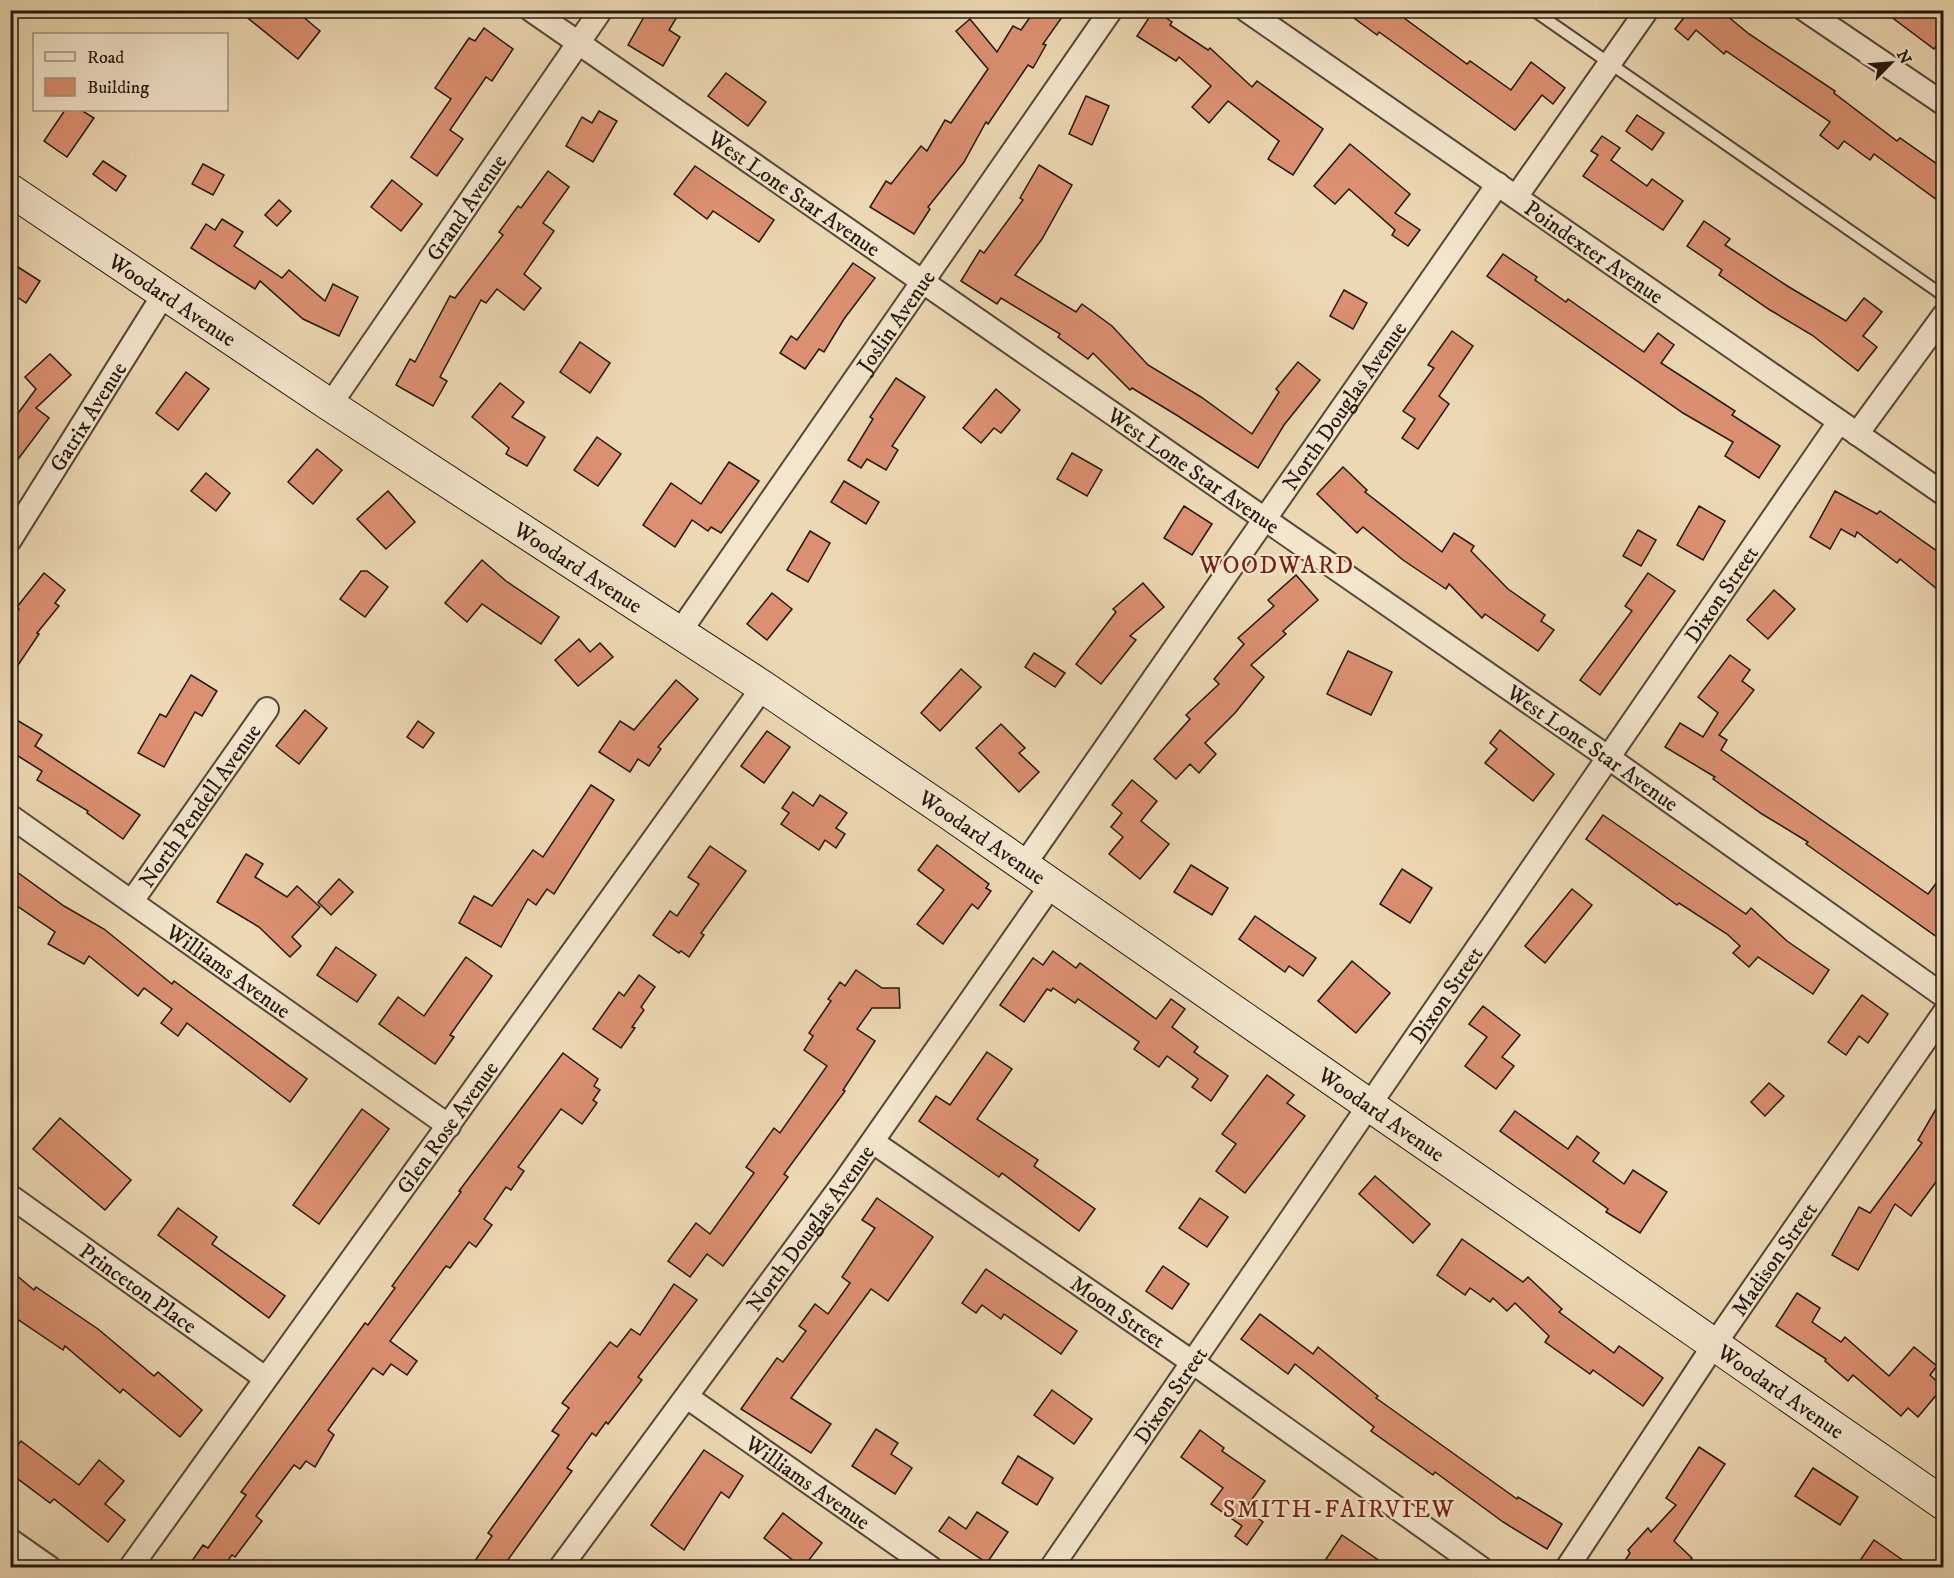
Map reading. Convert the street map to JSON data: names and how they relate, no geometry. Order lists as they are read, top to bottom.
{
  "streets": {
    "street": [
      "West Lone Star Avenue",
      "Grand Avenue",
      "Poindexter Avenue",
      "Woodard Avenue",
      "Joslin Avenue",
      "North Douglas Avenue",
      "Gatrix Avenue",
      "Dixon Street",
      "North Pendell Avenue",
      "Williams Avenue",
      "Glen Rose Avenue",
      "Madison Street",
      "Princeton Place",
      "Moon Street"
    ]
  },
  "crossings": [
    ["West Lone Star Avenue", "Grand Avenue"],
    ["West Lone Star Avenue", "Joslin Avenue"],
    ["West Lone Star Avenue", "North Douglas Avenue"],
    ["West Lone Star Avenue", "Dixon Street"],
    ["Grand Avenue", "Woodard Avenue"],
    ["Poindexter Avenue", "North Douglas Avenue"],
    ["Poindexter Avenue", "Dixon Street"],
    ["Woodard Avenue", "Joslin Avenue"],
    ["Woodard Avenue", "North Douglas Avenue"],
    ["Woodard Avenue", "Gatrix Avenue"],
    ["Woodard Avenue", "Dixon Street"],
    ["Woodard Avenue", "Glen Rose Avenue"],
    ["Woodard Avenue", "Madison Street"],
    ["North Douglas Avenue", "Williams Avenue"],
    ["North Douglas Avenue", "Moon Street"],
    ["Dixon Street", "Moon Street"],
    ["North Pendell Avenue", "Williams Avenue"],
    ["Williams Avenue", "Glen Rose Avenue"],
    ["Glen Rose Avenue", "Princeton Place"]
  ],
  "districts": ["WOODWARD", "SMITH-FAIRVIEW"],
  "legend": ["Road", "Building"],
  "north": "top right"
}
